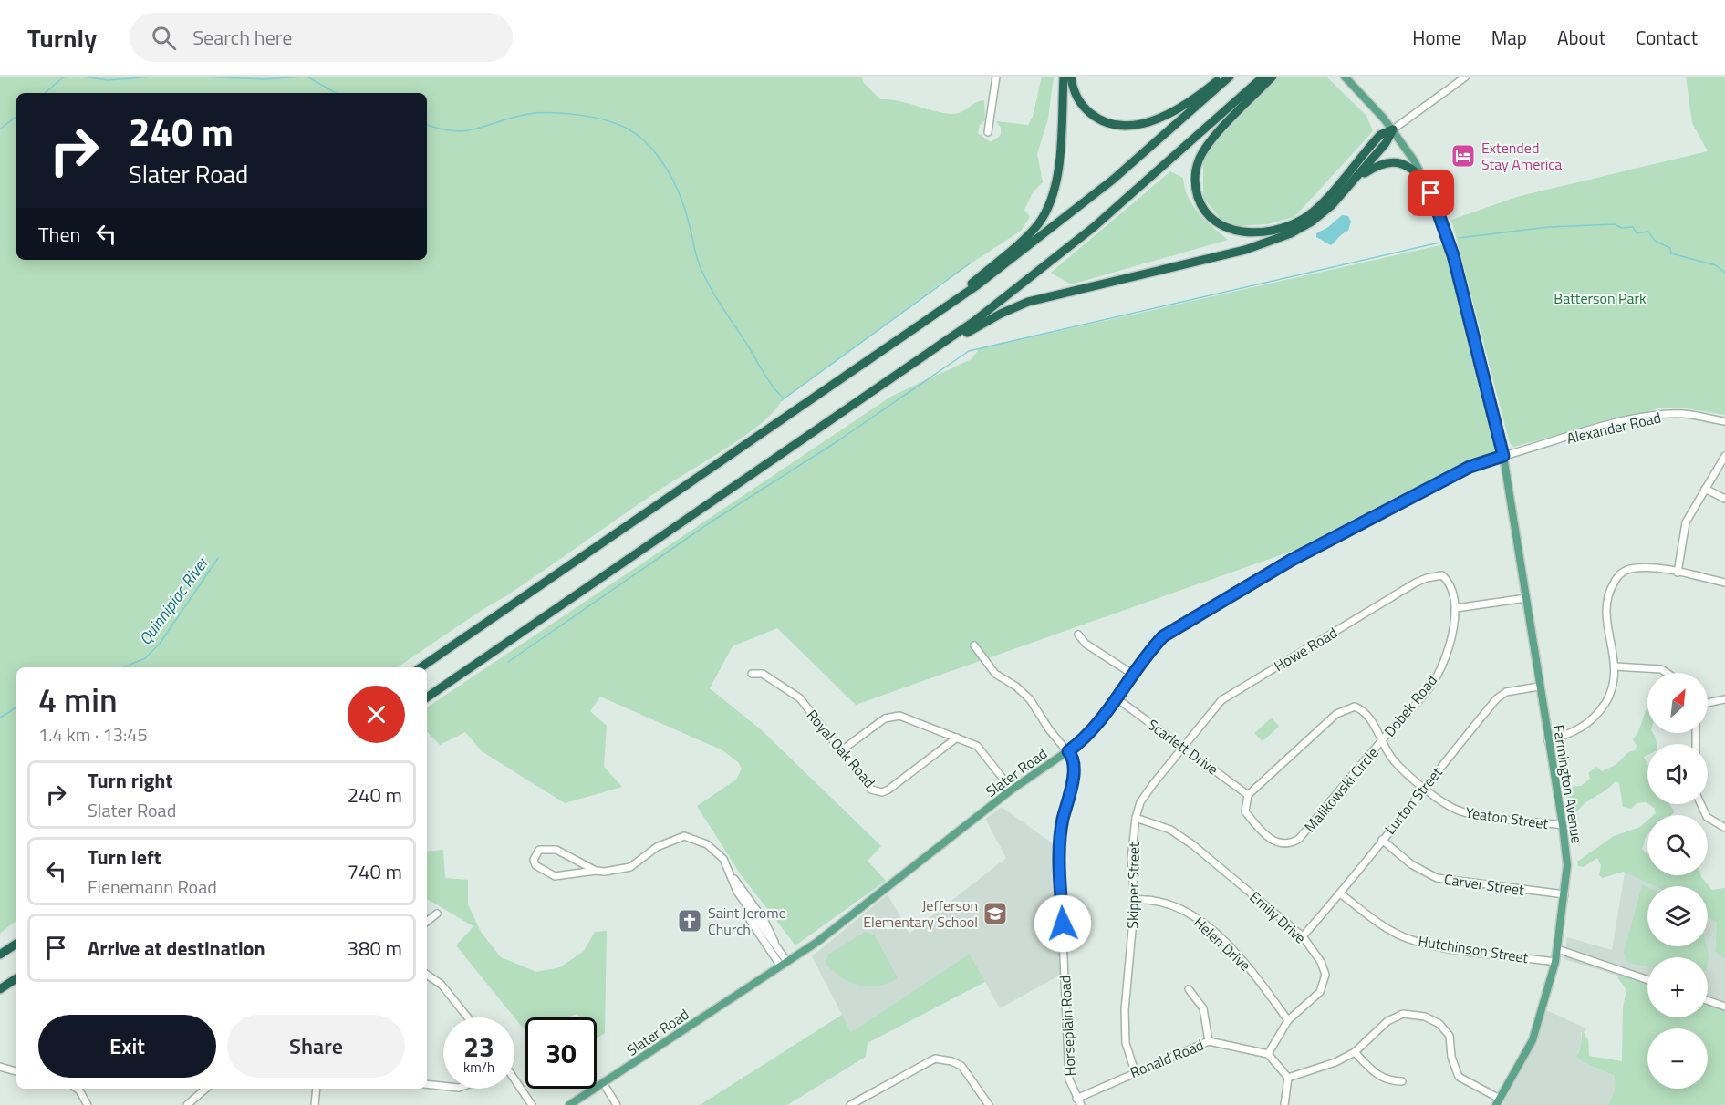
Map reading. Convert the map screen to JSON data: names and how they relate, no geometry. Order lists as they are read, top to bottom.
{
  "streets": {
    "main road": ["Slater Road", "Farmington Avenue"],
    "street": [
      "Alexander Road",
      "Howe Road",
      "Dobek Road",
      "Scarlett Drive",
      "Royal Oak Road",
      "Malikowski Circle",
      "Lurton Street",
      "Yeaton Street",
      "Carver Street",
      "Skipper Street",
      "Emily Drive",
      "Helen Drive",
      "Hutchinson Street",
      "Horseplain Road",
      "Ronald Road"
    ]
  },
  "crossings": [
    ["Alexander Road", "Slater Road"],
    ["Alexander Road", "Farmington Avenue"],
    ["Howe Road", "Dobek Road"],
    ["Howe Road", "Scarlett Drive"],
    ["Howe Road", "Skipper Street"],
    ["Dobek Road", "Malikowski Circle"],
    ["Dobek Road", "Yeaton Street"],
    ["Scarlett Drive", "Slater Road"],
    ["Scarlett Drive", "Malikowski Circle"],
    ["Scarlett Drive", "Skipper Street"],
    ["Slater Road", "Farmington Avenue"],
    ["Slater Road", "Horseplain Road"],
    ["Farmington Avenue", "Lurton Street"],
    ["Farmington Avenue", "Yeaton Street"],
    ["Farmington Avenue", "Carver Street"],
    ["Farmington Avenue", "Hutchinson Street"],
    ["Malikowski Circle", "Yeaton Street"],
    ["Lurton Street", "Yeaton Street"],
    ["Lurton Street", "Carver Street"],
    ["Lurton Street", "Emily Drive"],
    ["Lurton Street", "Hutchinson Street"],
    ["Skipper Street", "Emily Drive"],
    ["Skipper Street", "Helen Drive"],
    ["Skipper Street", "Ronald Road"],
    ["Emily Drive", "Helen Drive"],
    ["Emily Drive", "Ronald Road"],
    ["Horseplain Road", "Ronald Road"]
  ],
  "water": ["Quinnipiac River"],
  "parks": ["Batterson Park"],
  "places": {
    "hotel": ["Extended Stay America"],
    "school or university": ["Jefferson Elementary School"],
    "church": ["Saint Jerome Church"]
  },
  "north": "top right",
  "page": {
    "header": "Turnly",
    "search": "Search here",
    "nav": [
      "Home",
      "Map",
      "About",
      "Contact"
    ],
    "turn": ["240 m", "Slater Road"],
    "then": "Then",
    "heading": ["4 min", "1.4 km · 13:45"],
    "map_buttons": ["+", "−"],
    "list": [
      {
        "name": "Turn right",
        "note": "Slater Road",
        "value": "240 m"
      },
      {
        "name": "Turn left",
        "note": "Fienemann Road",
        "value": "740 m"
      },
      {
        "name": "Arrive at destination",
        "value": "380 m"
      }
    ],
    "buttons": ["Exit", "Share"],
    "speed": "23 km/h",
    "limit": "30"
  }
}
